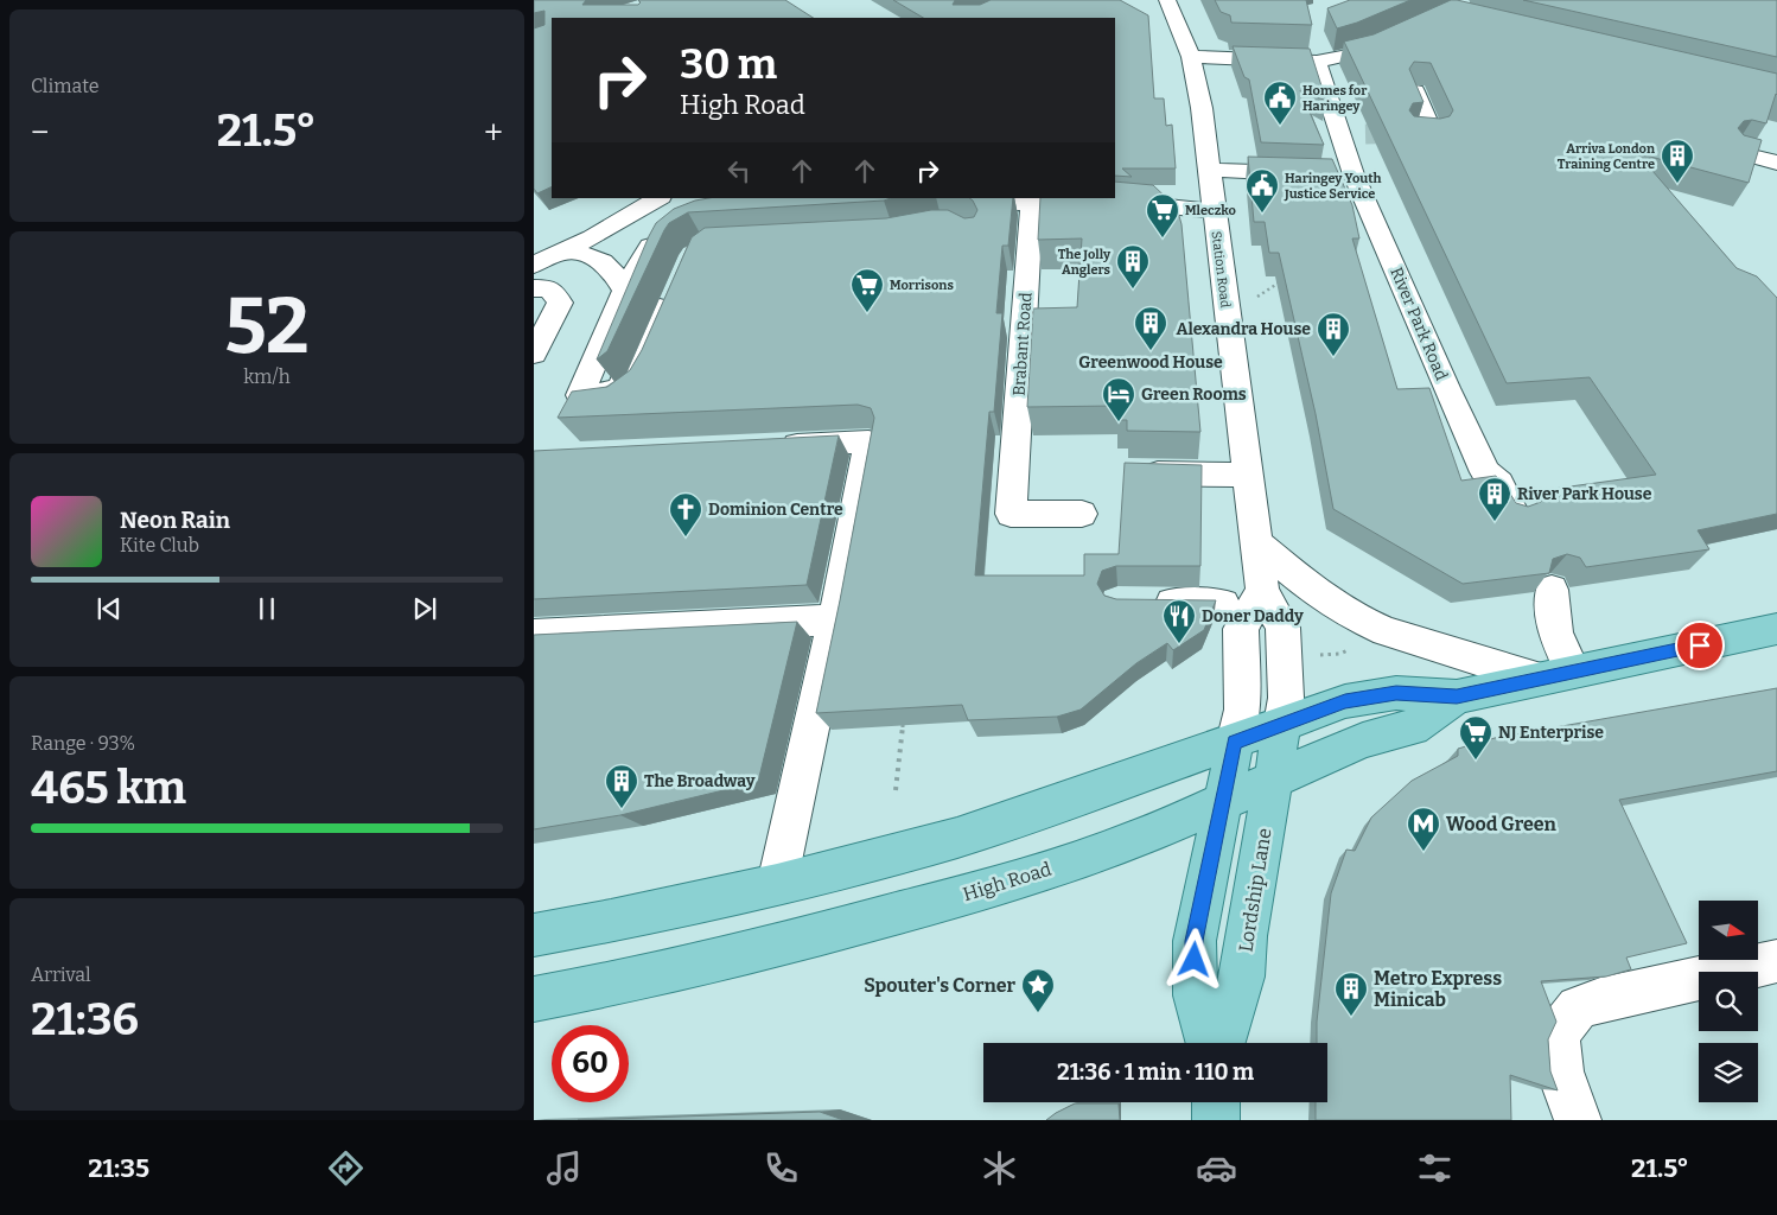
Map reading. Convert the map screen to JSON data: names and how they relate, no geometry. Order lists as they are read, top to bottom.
{
  "streets": {
    "main road": ["High Road", "Lordship Lane"],
    "street": ["Station Road", "River Park Road", "Brabant Road"]
  },
  "crossings": [
    ["Station Road", "High Road"],
    ["Station Road", "Lordship Lane"],
    ["High Road", "Lordship Lane"]
  ],
  "places": {
    "public building": ["Homes for Haringey", "Haringey Youth Justice Service"],
    "building": [
      "Arriva London Training Centre",
      "The Jolly Anglers",
      "Greenwood House",
      "Alexandra House",
      "River Park House",
      "The Broadway",
      "Metro Express Minicab"
    ],
    "supermarket": ["Mleczko", "Morrisons", "NJ Enterprise"],
    "hotel": ["Green Rooms"],
    "church": ["Dominion Centre"],
    "restaurant": ["Doner Daddy"],
    "metro station": ["Wood Green"],
    "place": ["Spouter's Corner"]
  },
  "north": "right",
  "page": {
    "tile": [
      "Climate",
      ["52", "km/h"],
      ["Range · 93%", "465 km"],
      ["Arrival", "21:36"]
    ],
    "turn": ["30 m", "High Road"],
    "heat": ["−", "21.5°", "+"],
    "song": ["Neon Rain", "Kite Club"],
    "limit": "60",
    "trip": "21:36 · 1 min · 110 m",
    "tabs": ["21:35", "21.5°"]
  }
}
